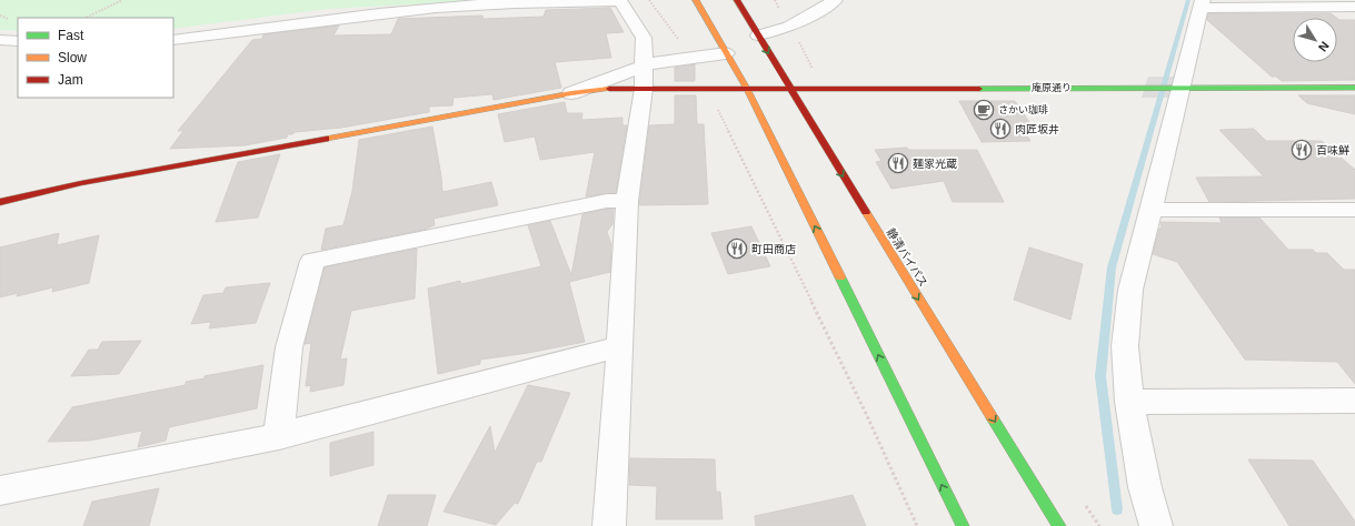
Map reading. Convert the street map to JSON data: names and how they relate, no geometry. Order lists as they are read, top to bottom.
{
  "streets": {
    "main road": ["庵原通り", "静清バイパス"]
  },
  "crossings": [
    ["庵原通り", "静清バイパス"]
  ],
  "places": {
    "cafe": ["さかい珈琲"],
    "restaurant": [
      "肉匠坂井",
      "百味鮮",
      "麺家光蔵",
      "町田商店"
    ]
  },
  "legend": ["Fast", "Slow", "Jam"],
  "north": "bottom right"
}
